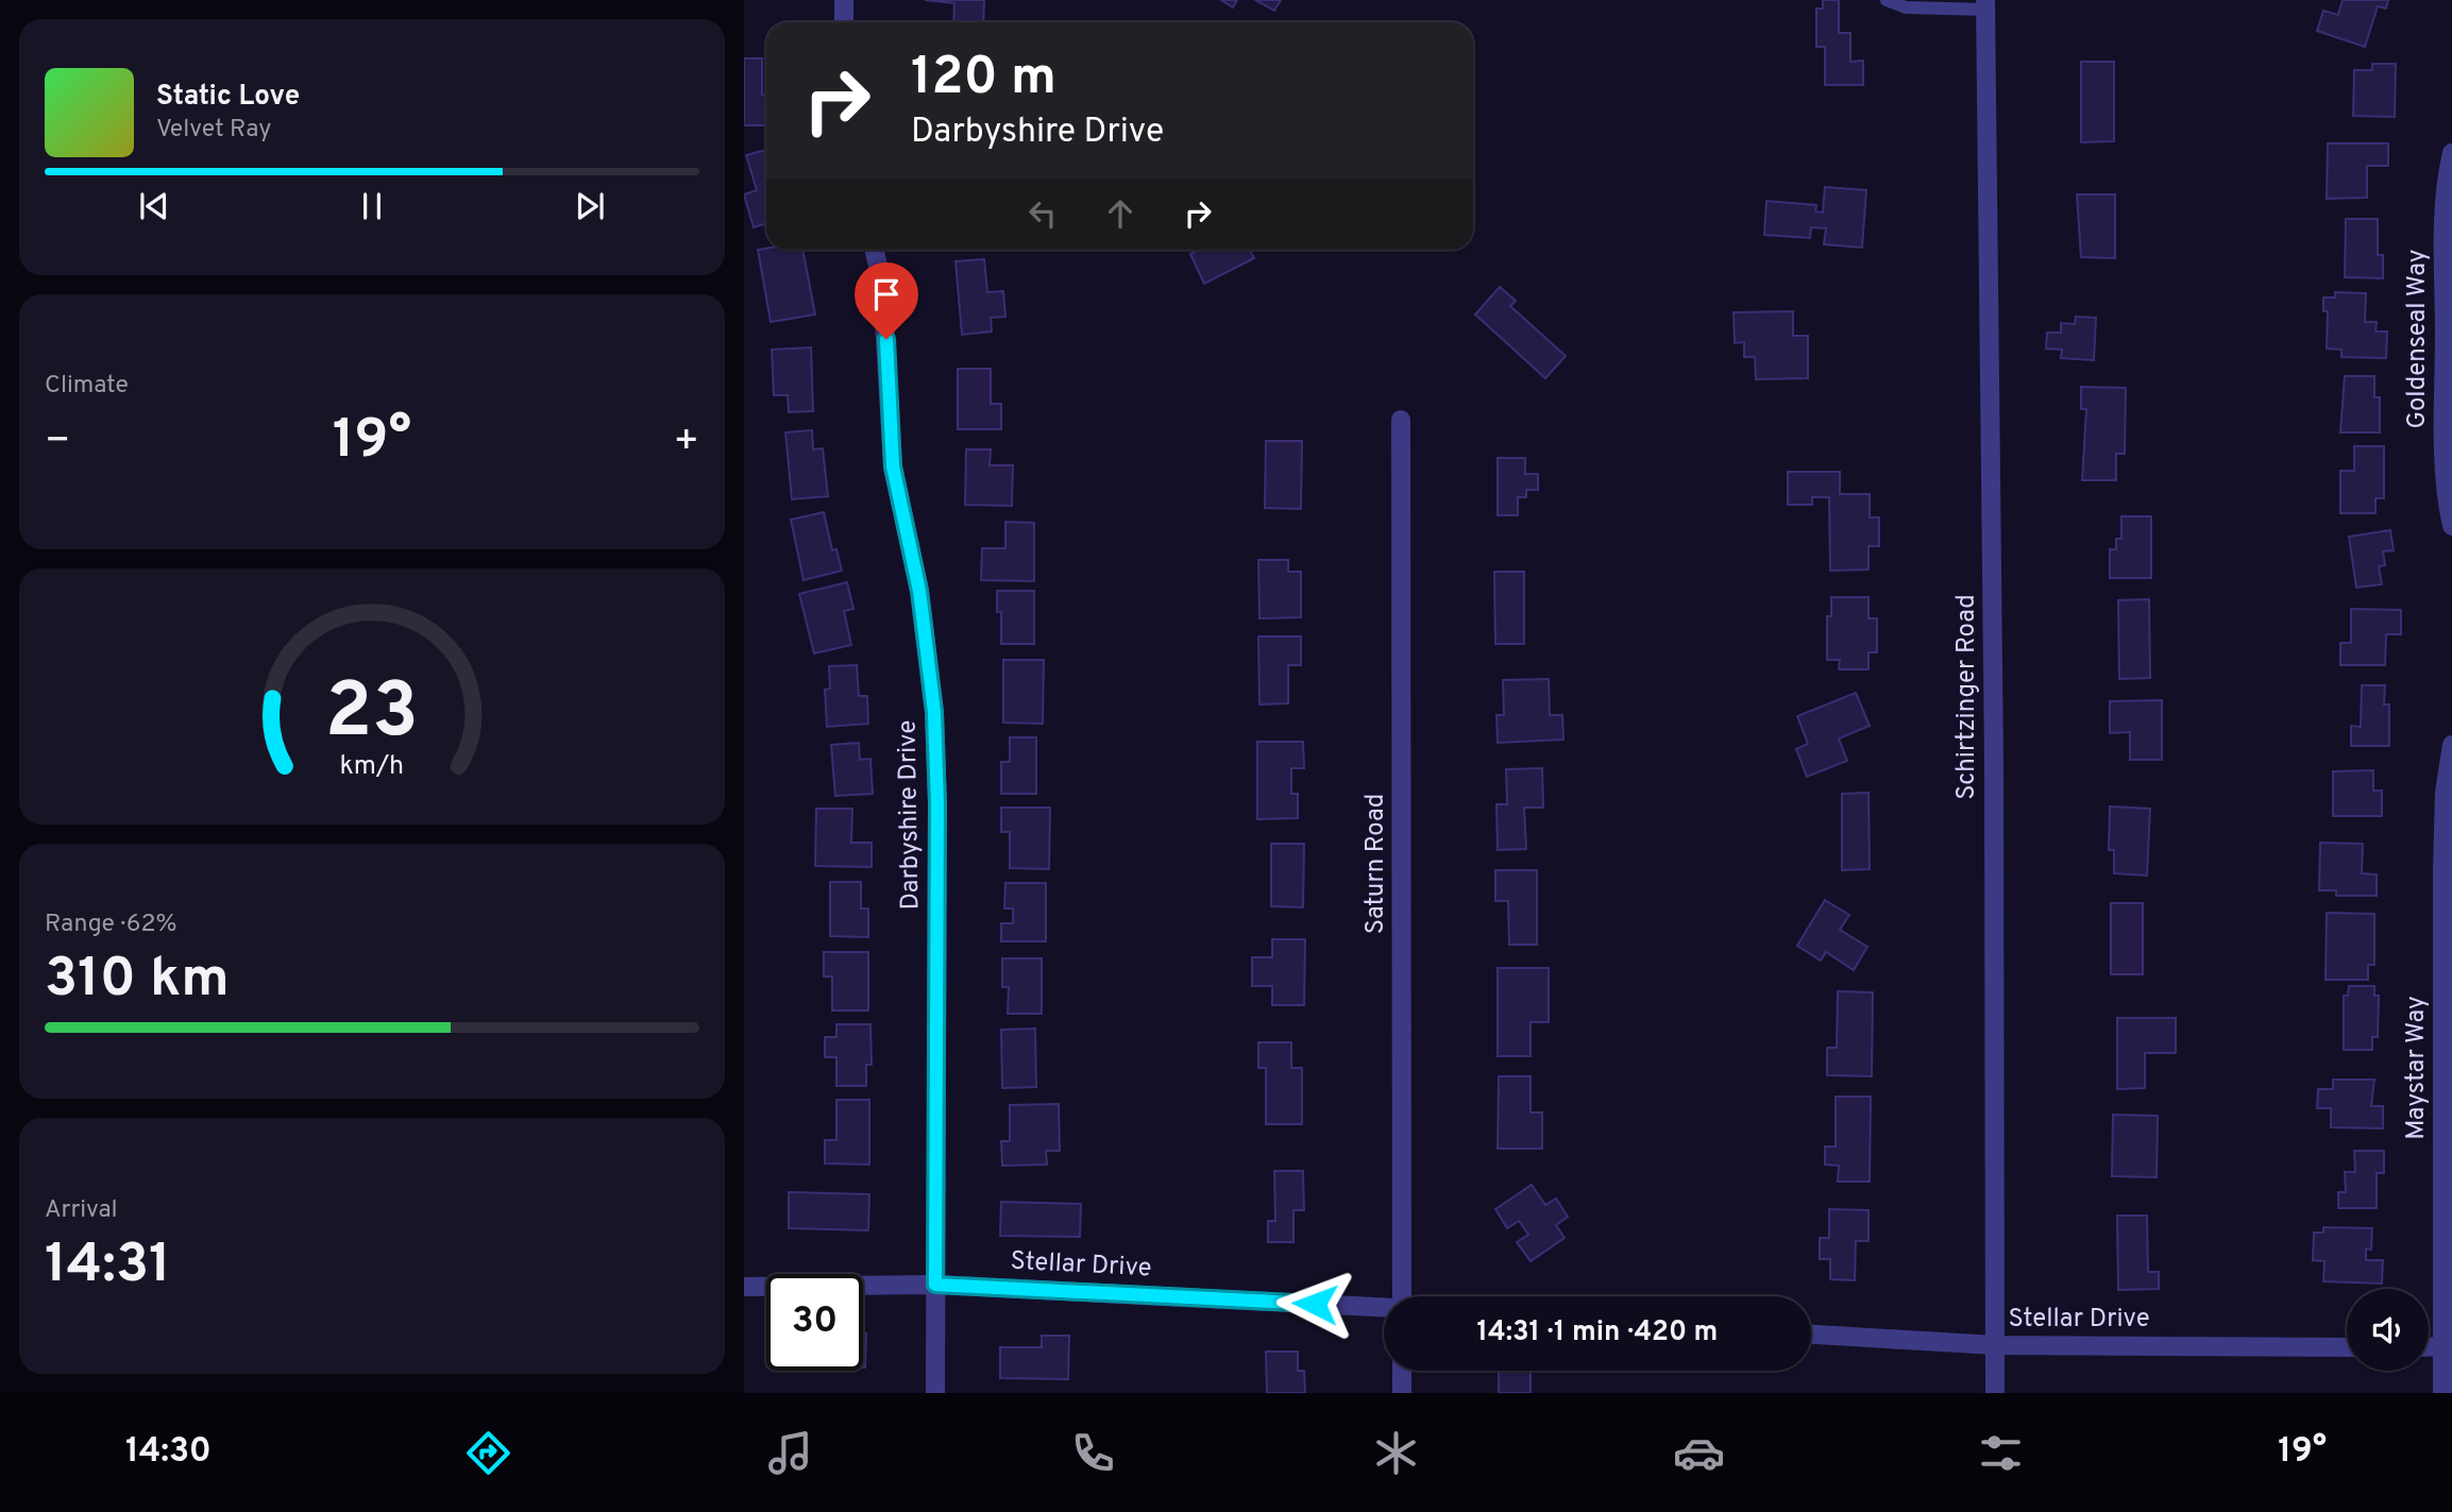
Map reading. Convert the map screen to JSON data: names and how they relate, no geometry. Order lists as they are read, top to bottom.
{
  "streets": {
    "street": [
      "Goldenseal Way",
      "Schirtzinger Road",
      "Darbyshire Drive",
      "Saturn Road",
      "Maystar Way",
      "Stellar Drive"
    ]
  },
  "crossings": [
    ["Schirtzinger Road", "Stellar Drive"],
    ["Darbyshire Drive", "Stellar Drive"]
  ],
  "page": {
    "turn": ["120 m", "Darbyshire Drive"],
    "song": ["Static Love", "Velvet Ray"],
    "tile": [
      "Climate",
      ["Range · 62%", "310 km"],
      ["Arrival", "14:31"]
    ],
    "heat": ["−", "19°", "+"],
    "limit": "30",
    "trip": "14:31 · 1 min · 420 m",
    "tabs": ["14:30", "19°"],
    "gauge": ["23", "km/h"]
  }
}
